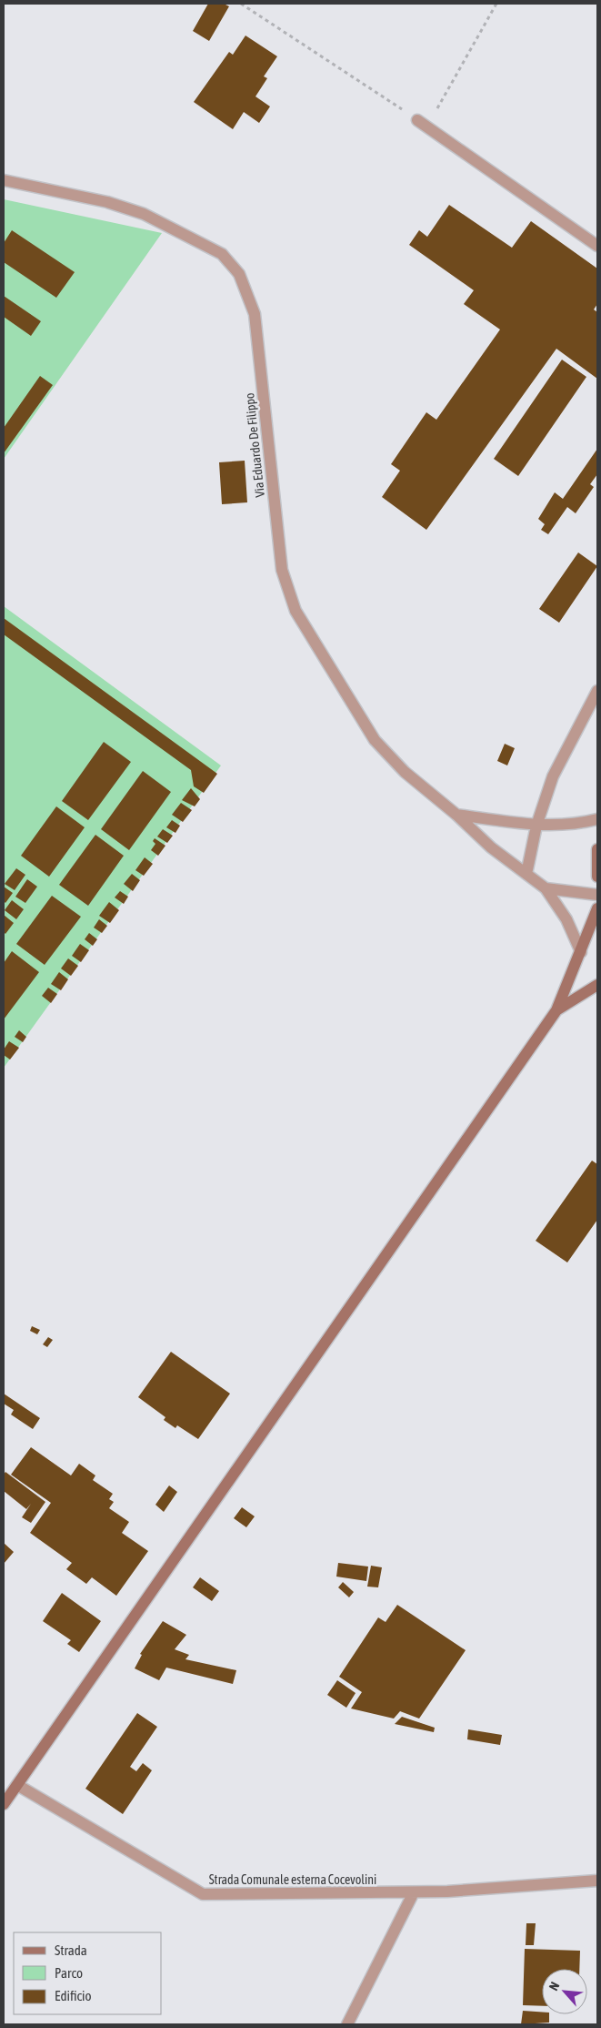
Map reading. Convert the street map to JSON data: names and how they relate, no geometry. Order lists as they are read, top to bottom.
{
  "streets": {
    "street": ["Via Eduardo De Filippo", "Strada Comunale esterna Cocevolini"]
  },
  "legend": ["Strada", "Parco", "Edificio"],
  "north": "top left"
}
